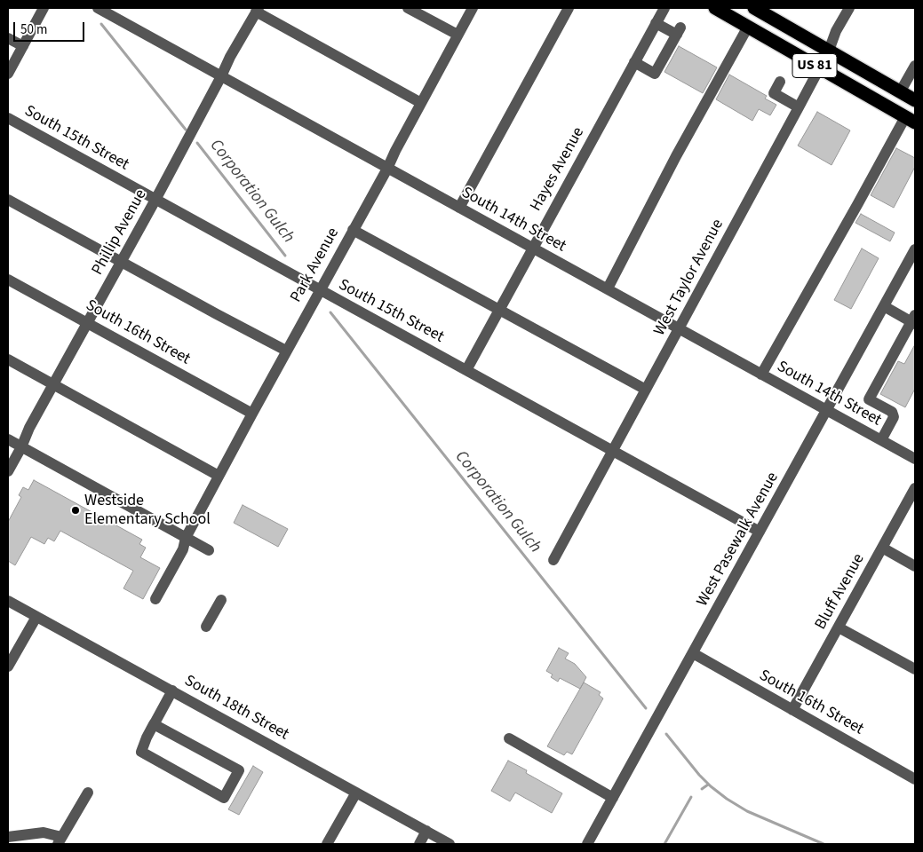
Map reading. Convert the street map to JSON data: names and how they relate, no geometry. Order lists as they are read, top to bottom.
{
  "streets": {
    "highway": ["US 81"],
    "street": [
      "South 15th Street",
      "Hayes Avenue",
      "South 14th Street",
      "Phillip Avenue",
      "Park Avenue",
      "West Taylor Avenue",
      "South 16th Street",
      "West Pasewalk Avenue",
      "Bluff Avenue",
      "South 18th Street"
    ]
  },
  "crossings": [
    ["US 81", "West Taylor Avenue"],
    ["South 15th Street", "Hayes Avenue"],
    ["South 15th Street", "Phillip Avenue"],
    ["South 15th Street", "Park Avenue"],
    ["South 15th Street", "West Taylor Avenue"],
    ["South 15th Street", "West Pasewalk Avenue"],
    ["Hayes Avenue", "South 14th Street"],
    ["South 14th Street", "Phillip Avenue"],
    ["South 14th Street", "Park Avenue"],
    ["South 14th Street", "West Taylor Avenue"],
    ["South 14th Street", "West Pasewalk Avenue"],
    ["Phillip Avenue", "South 16th Street"],
    ["Park Avenue", "South 16th Street"],
    ["South 16th Street", "West Pasewalk Avenue"],
    ["South 16th Street", "Bluff Avenue"]
  ],
  "water": ["Corporation Gulch"],
  "places": ["Westside Elementary School"],
  "scale_bar": "50 m"
}
